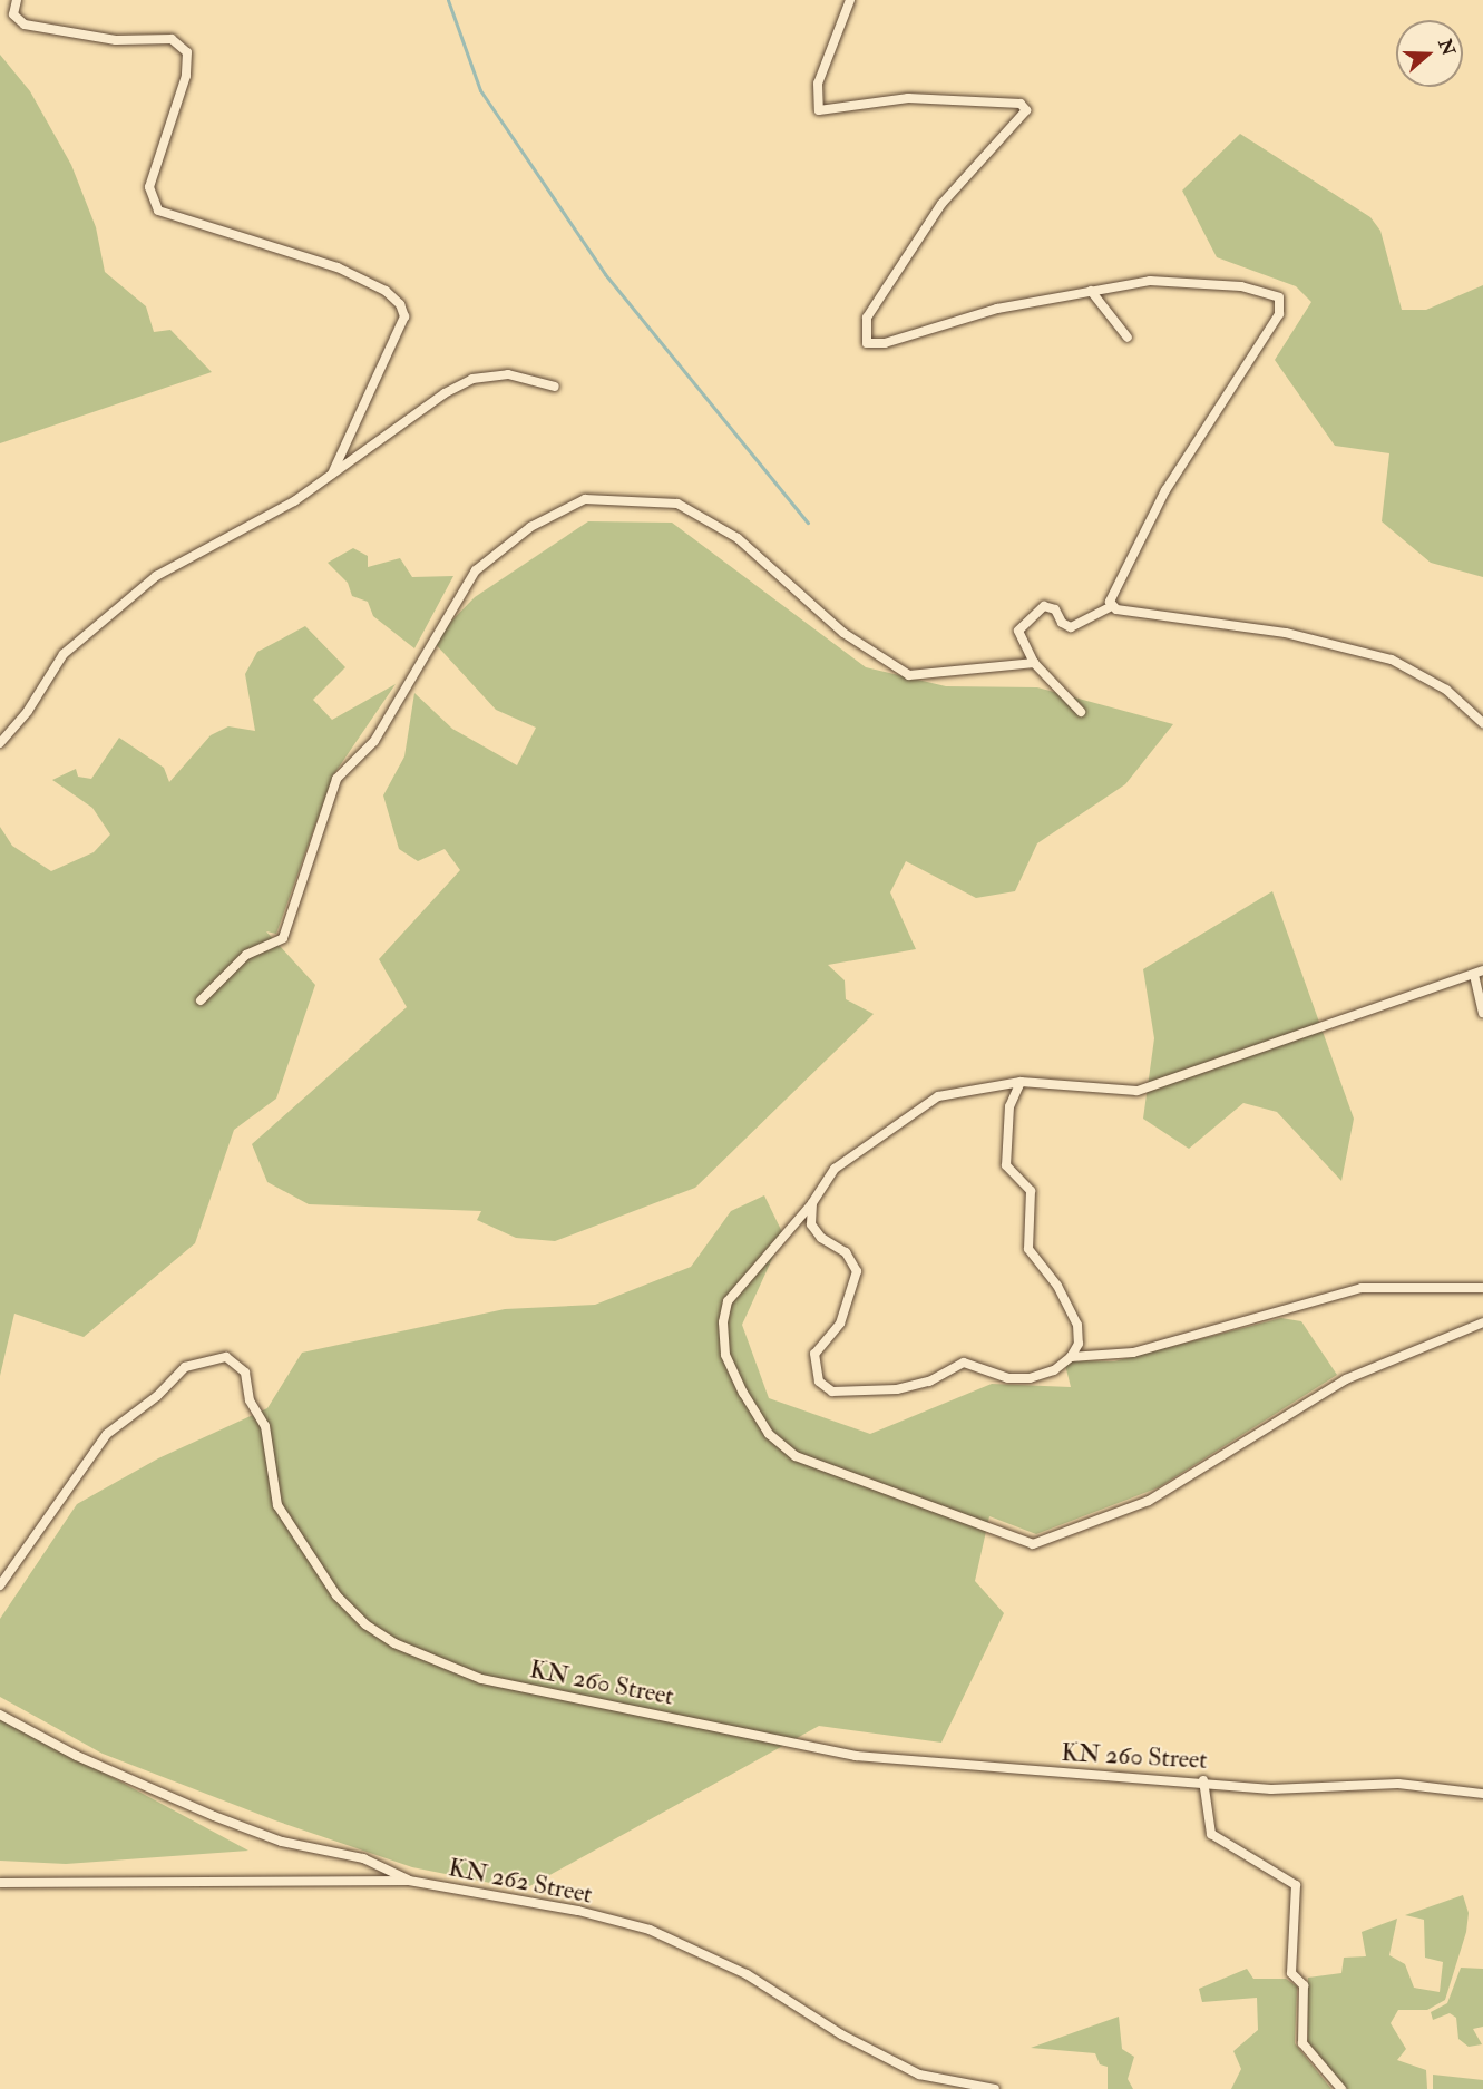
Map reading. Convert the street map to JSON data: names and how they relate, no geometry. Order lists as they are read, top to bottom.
{
  "streets": {
    "street": ["KN 260 Street", "KN 262 Street"]
  },
  "north": "right"
}
